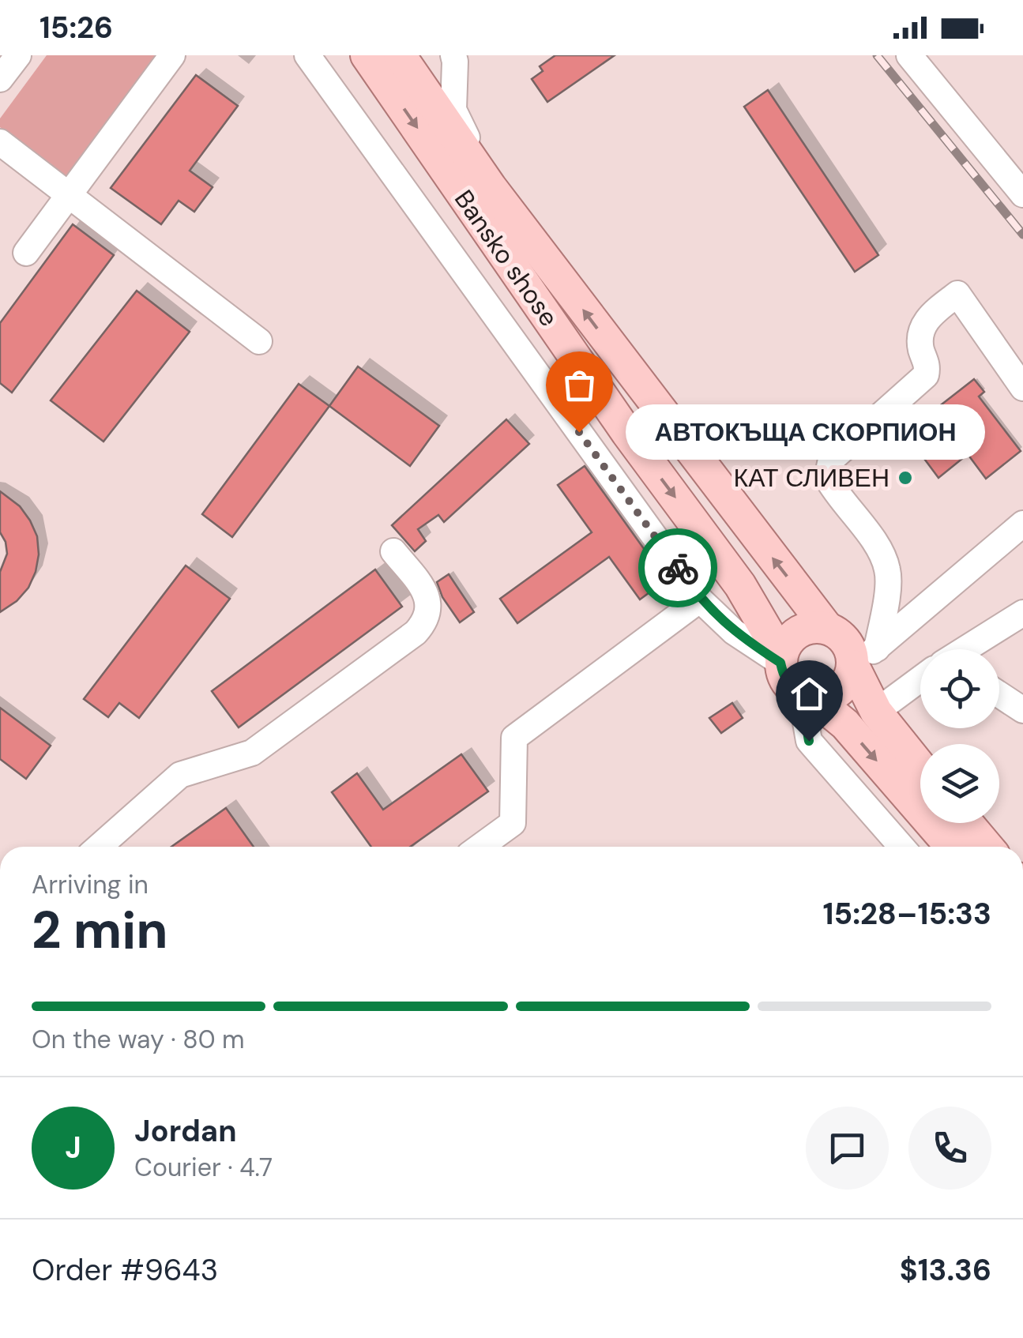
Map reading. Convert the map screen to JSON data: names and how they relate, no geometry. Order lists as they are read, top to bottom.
{
  "streets": {
    "main road": ["Bansko shose"]
  },
  "places": ["АВТОКЪЩА СКОРПИОН", "КАТ СЛИВЕН"],
  "page": {
    "status": "15:26",
    "bubble": "АВТОКЪЩА СКОРПИОН",
    "heading": ["2 min", "Arriving in", "15:28–15:33"],
    "panel": [
      "Jordan",
      "Courier · 4.7",
      "Order #9643",
      "$13.36"
    ],
    "bar": "On the way · 80 m",
    "round": "J"
  }
}
